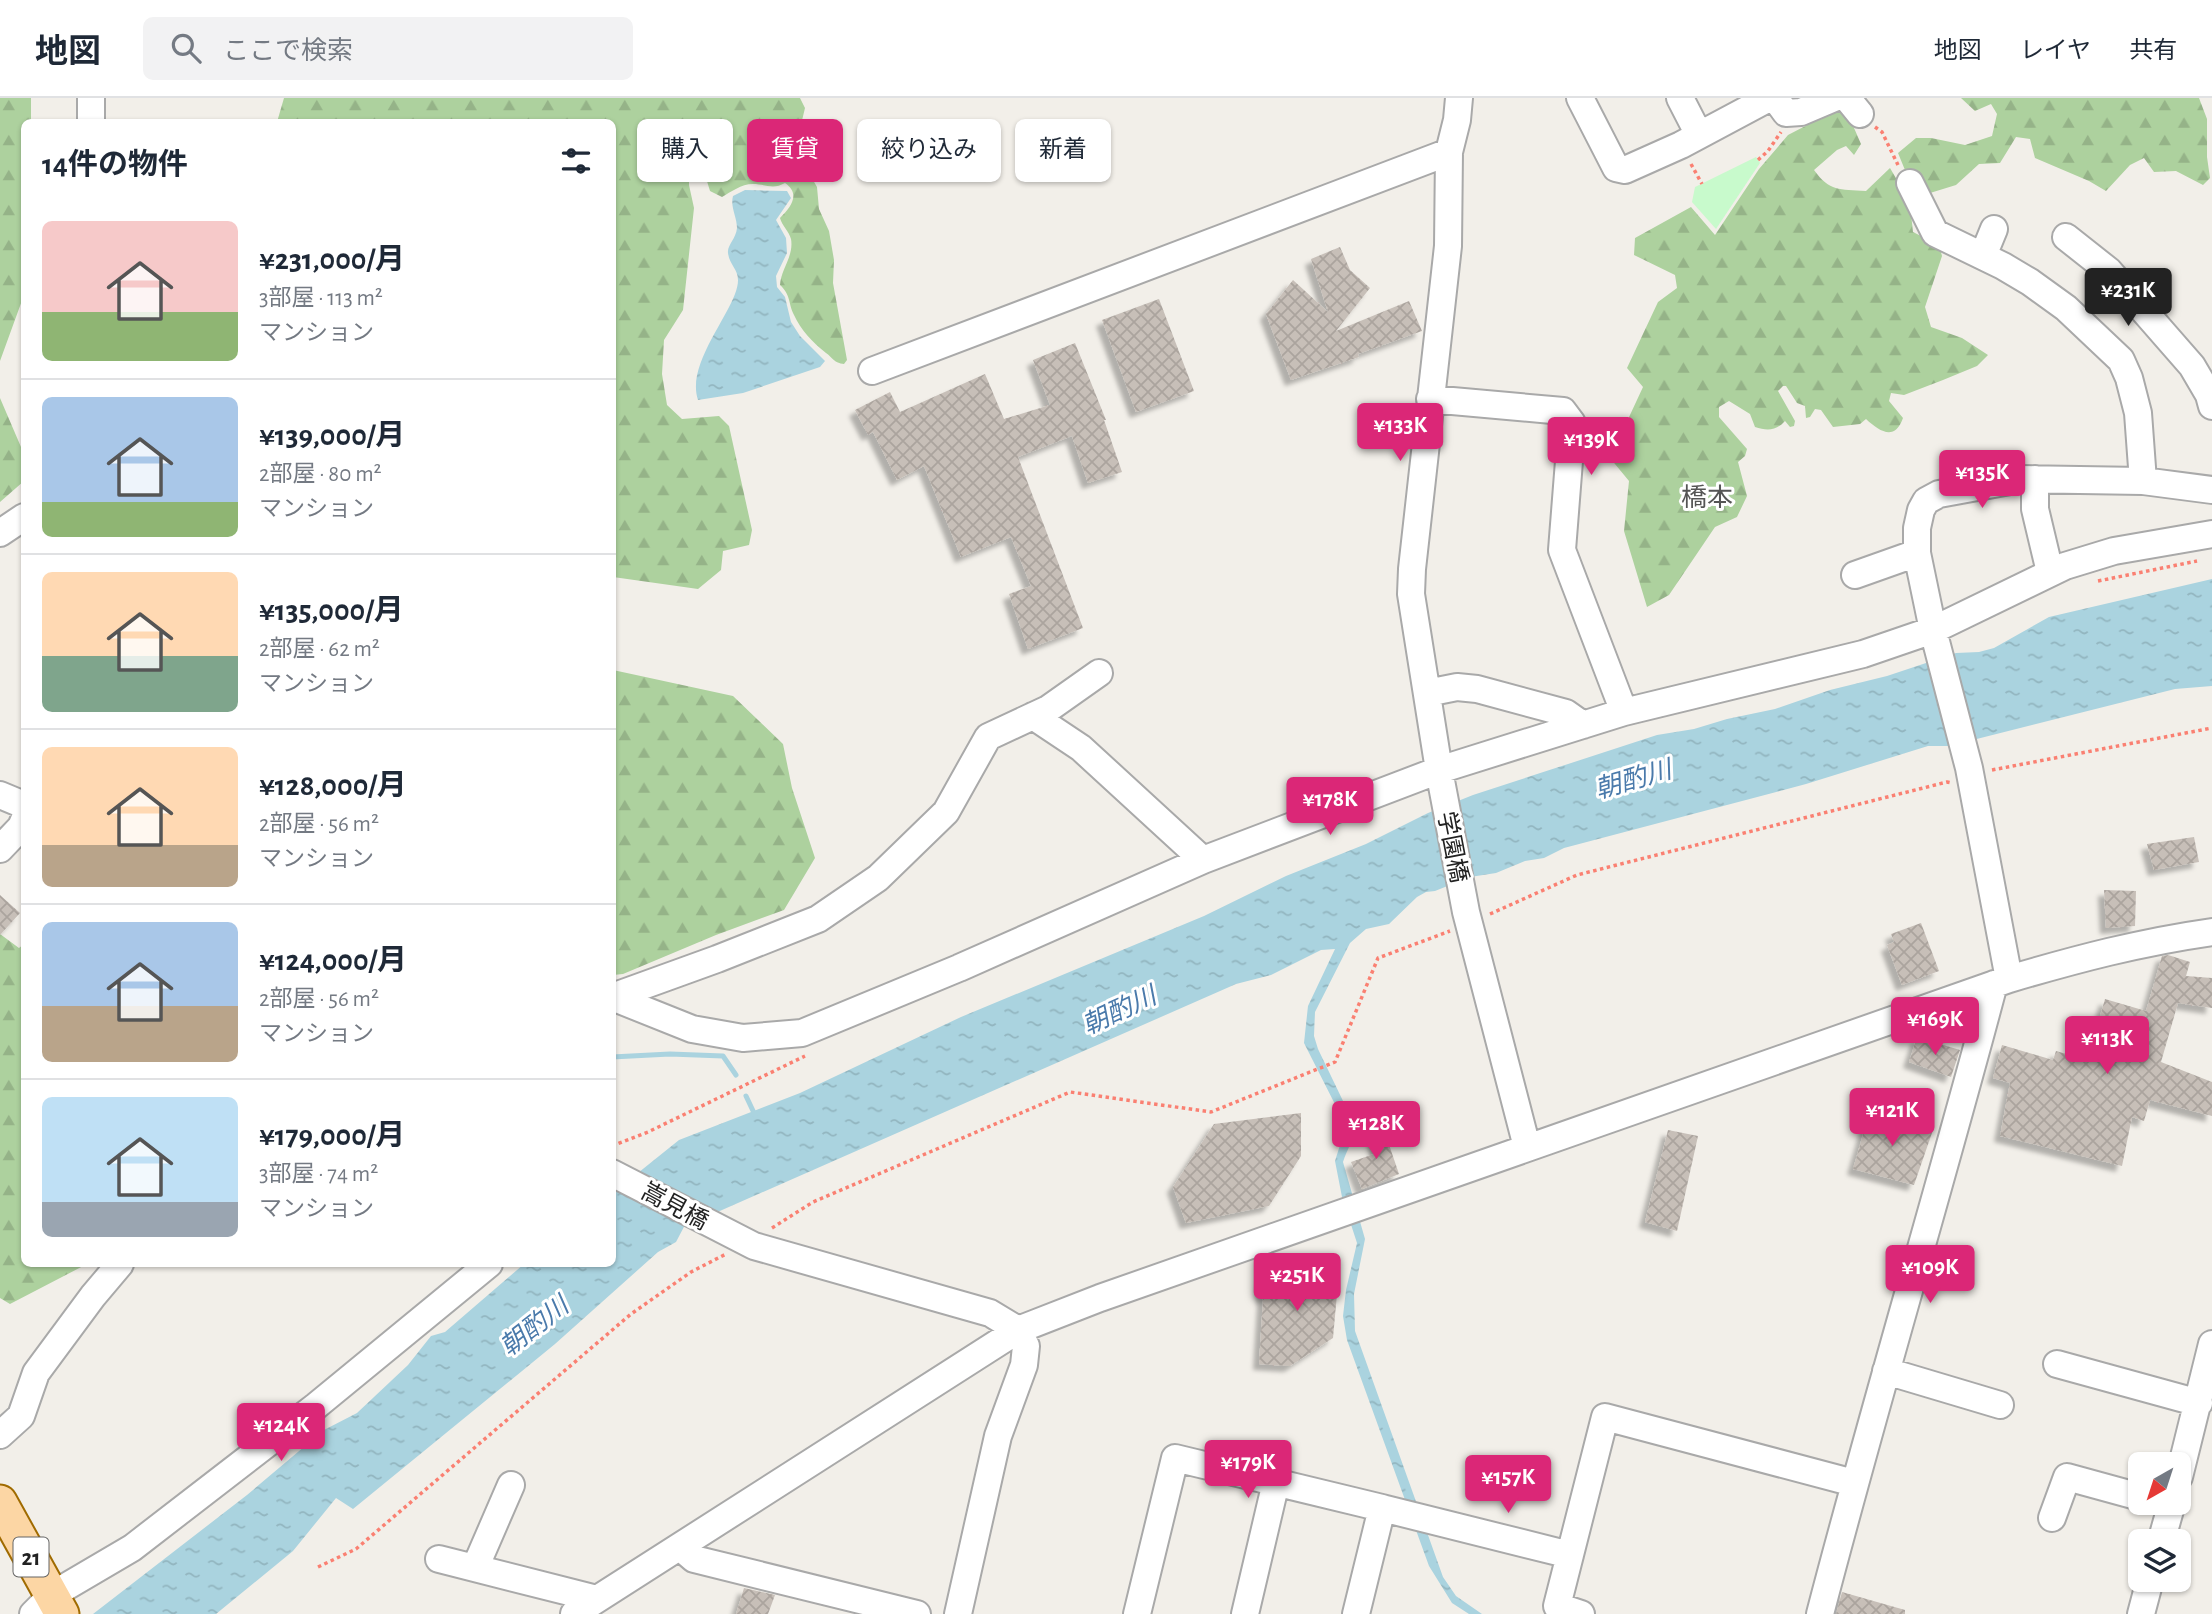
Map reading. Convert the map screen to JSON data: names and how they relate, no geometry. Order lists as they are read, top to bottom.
{
  "streets": {
    "main road": ["21"],
    "street": ["学園橋", "嵩見橋"]
  },
  "districts": ["橋本"],
  "water": ["朝酌川"],
  "north": "bottom left",
  "page": {
    "header": "地図",
    "search": "ここで検索",
    "nav": ["地図", "レイヤ", "共有"],
    "chip": [
      "購入",
      "賃貸",
      "絞り込み",
      "新着"
    ],
    "heading": "14件の物件",
    "list": [
      {
        "name": "¥231,000/月",
        "note": "3部屋 · 113 m² · マンション"
      },
      {
        "name": "¥139,000/月",
        "note": "2部屋 · 80 m² · マンション"
      },
      {
        "name": "¥135,000/月",
        "note": "2部屋 · 62 m² · マンション"
      },
      {
        "name": "¥128,000/月",
        "note": "2部屋 · 56 m² · マンション"
      },
      {
        "name": "¥124,000/月",
        "note": "2部屋 · 56 m² · マンション"
      },
      {
        "name": "¥179,000/月",
        "note": "3部屋 · 74 m² · マンション"
      }
    ],
    "price": [
      "¥231K",
      "¥133K",
      "¥139K",
      "¥135K",
      "¥178K",
      "¥169K",
      "¥113K",
      "¥121K",
      "¥128K",
      "¥109K",
      "¥251K",
      "¥124K",
      "¥179K",
      "¥157K"
    ]
  }
}
